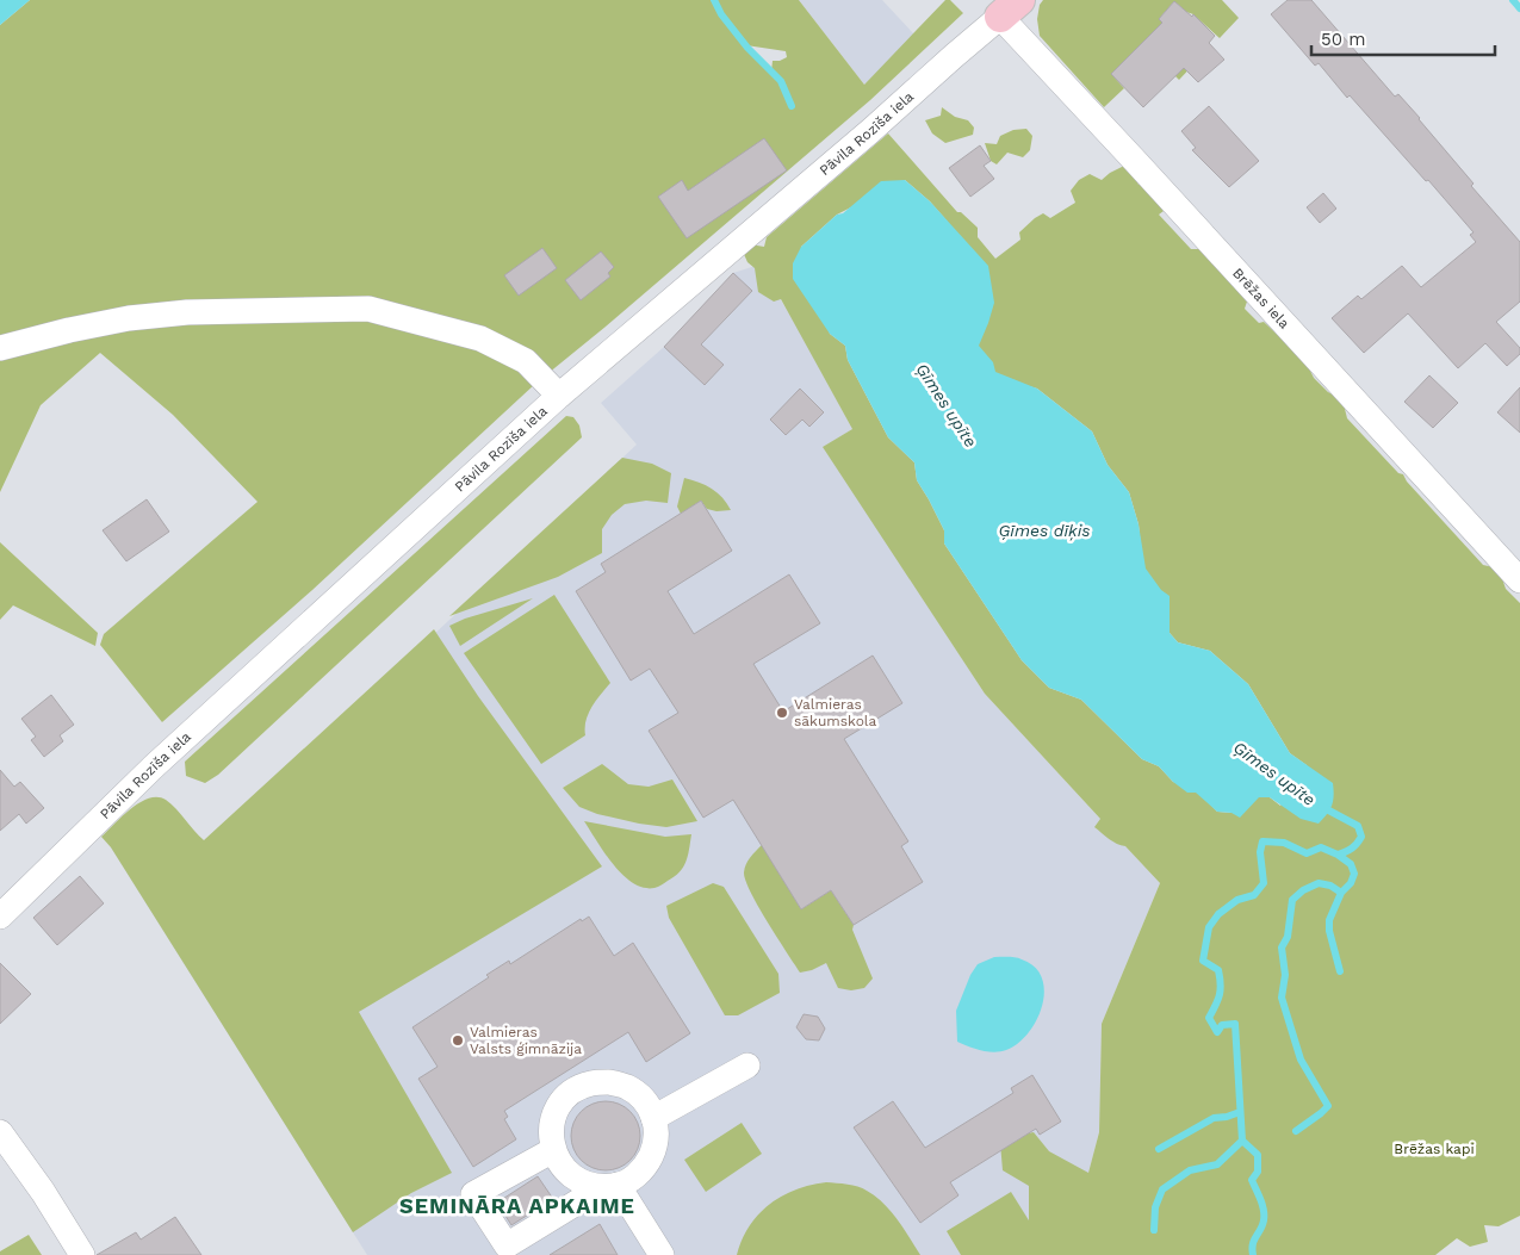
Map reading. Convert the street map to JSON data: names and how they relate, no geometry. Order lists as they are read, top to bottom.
{
  "streets": {
    "street": ["Pāvila Rozīša iela", "Brēžas iela"]
  },
  "crossings": [
    ["Pāvila Rozīša iela", "Brēžas iela"]
  ],
  "districts": ["SEMINĀRA APKAIME"],
  "water": ["Ģīmes upīte", "Ģīmes dīķis"],
  "parks": ["Brēžas kapi"],
  "places": ["Valmieras sākumskola", "Valmieras Valsts ģimnāzija"],
  "scale_bar": "50 m"
}
